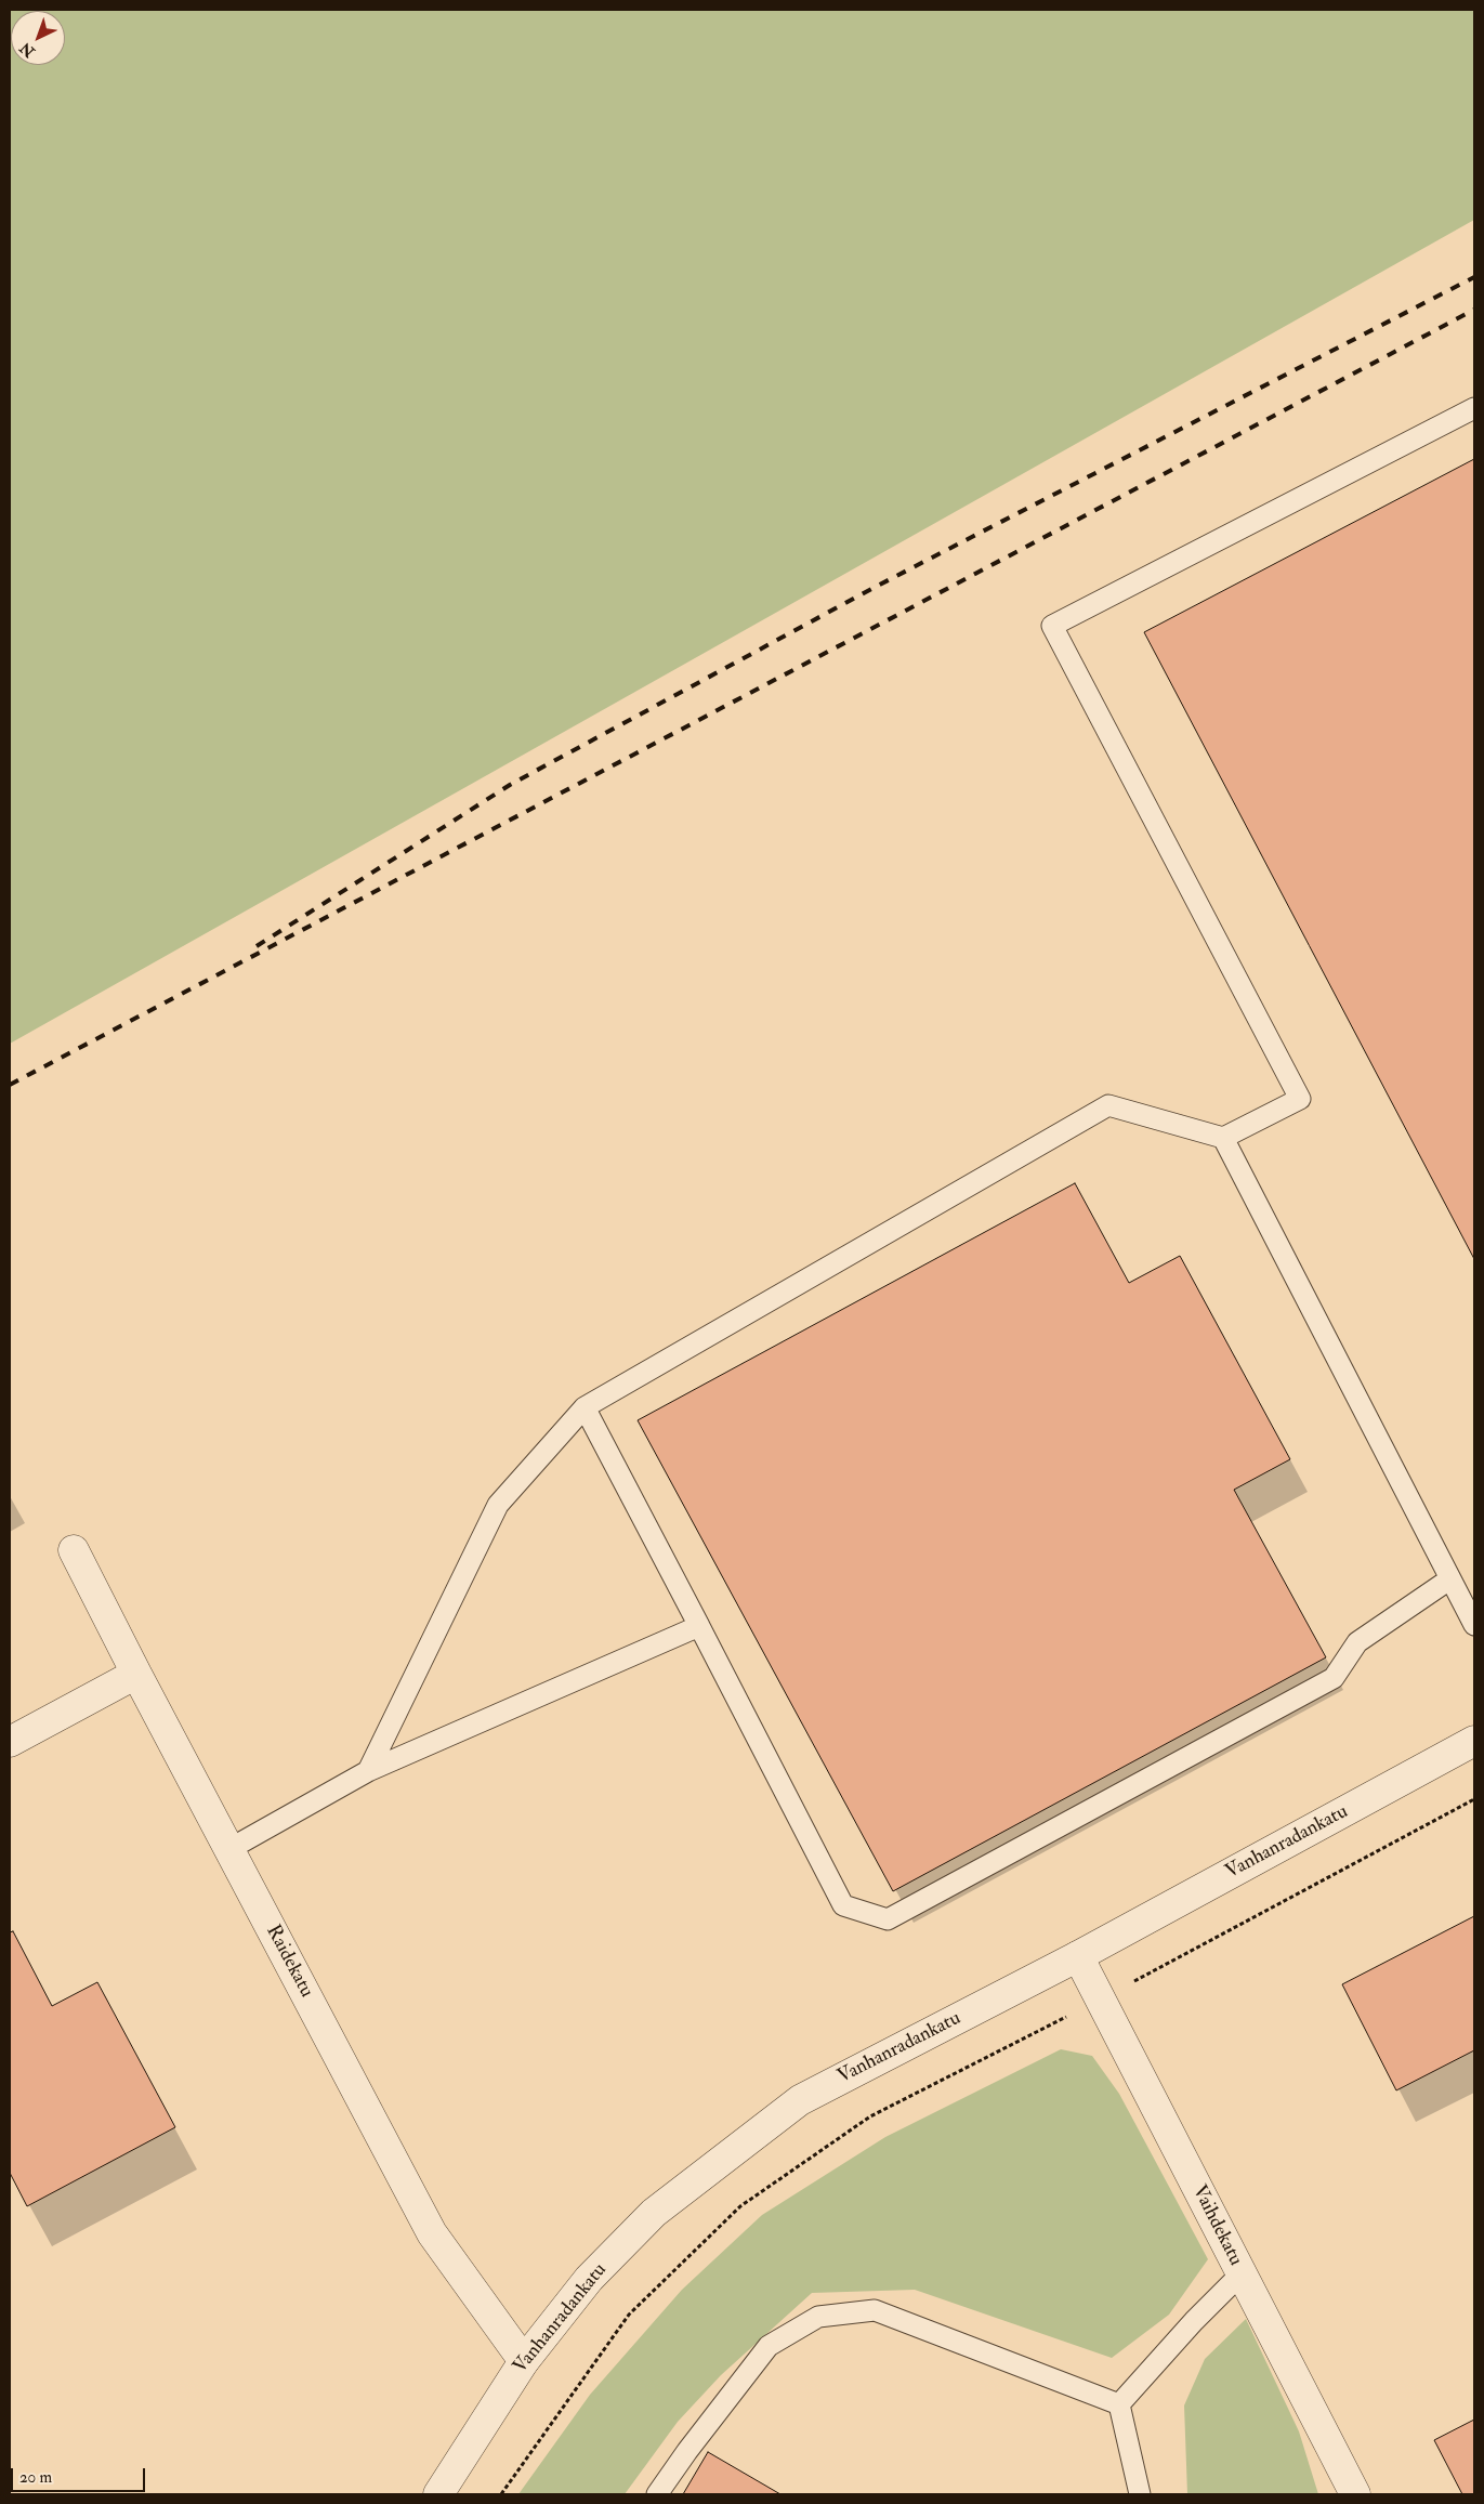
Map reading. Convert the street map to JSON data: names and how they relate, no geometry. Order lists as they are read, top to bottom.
{
  "streets": {
    "street": ["Vanhanradankatu", "Raidekatu", "Vaihdekatu"]
  },
  "crossings": [
    ["Vanhanradankatu", "Raidekatu"],
    ["Vanhanradankatu", "Vaihdekatu"]
  ],
  "scale_bar": "20 m",
  "north": "bottom left"
}
